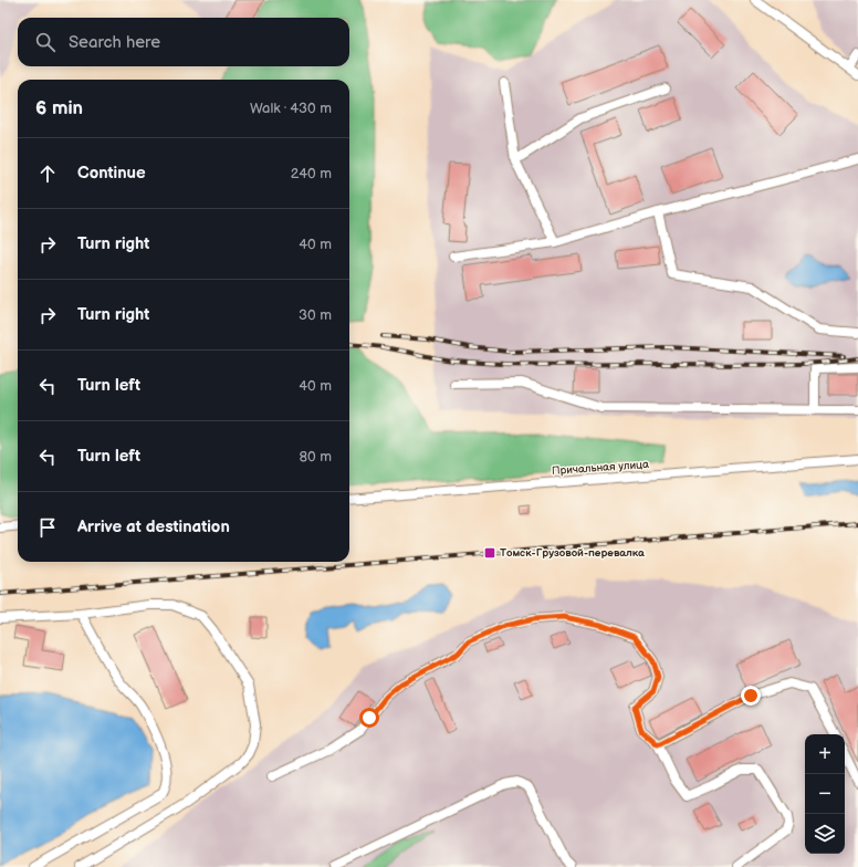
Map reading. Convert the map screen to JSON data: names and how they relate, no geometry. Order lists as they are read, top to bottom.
{
  "streets": {
    "street": ["Причальная улица"]
  },
  "places": {
    "transit": ["Томск-Грузовой-перевалка"]
  },
  "page": {
    "search": "Search here",
    "heading": ["6 min", "Walk · 430 m"],
    "list": [
      ["Continue", "240 m"],
      ["Turn right", "40 m"],
      ["Turn right", "30 m"],
      ["Turn left", "40 m"],
      ["Turn left", "80 m"],
      "Arrive at destination"
    ],
    "map_buttons": ["+", "−"]
  }
}
